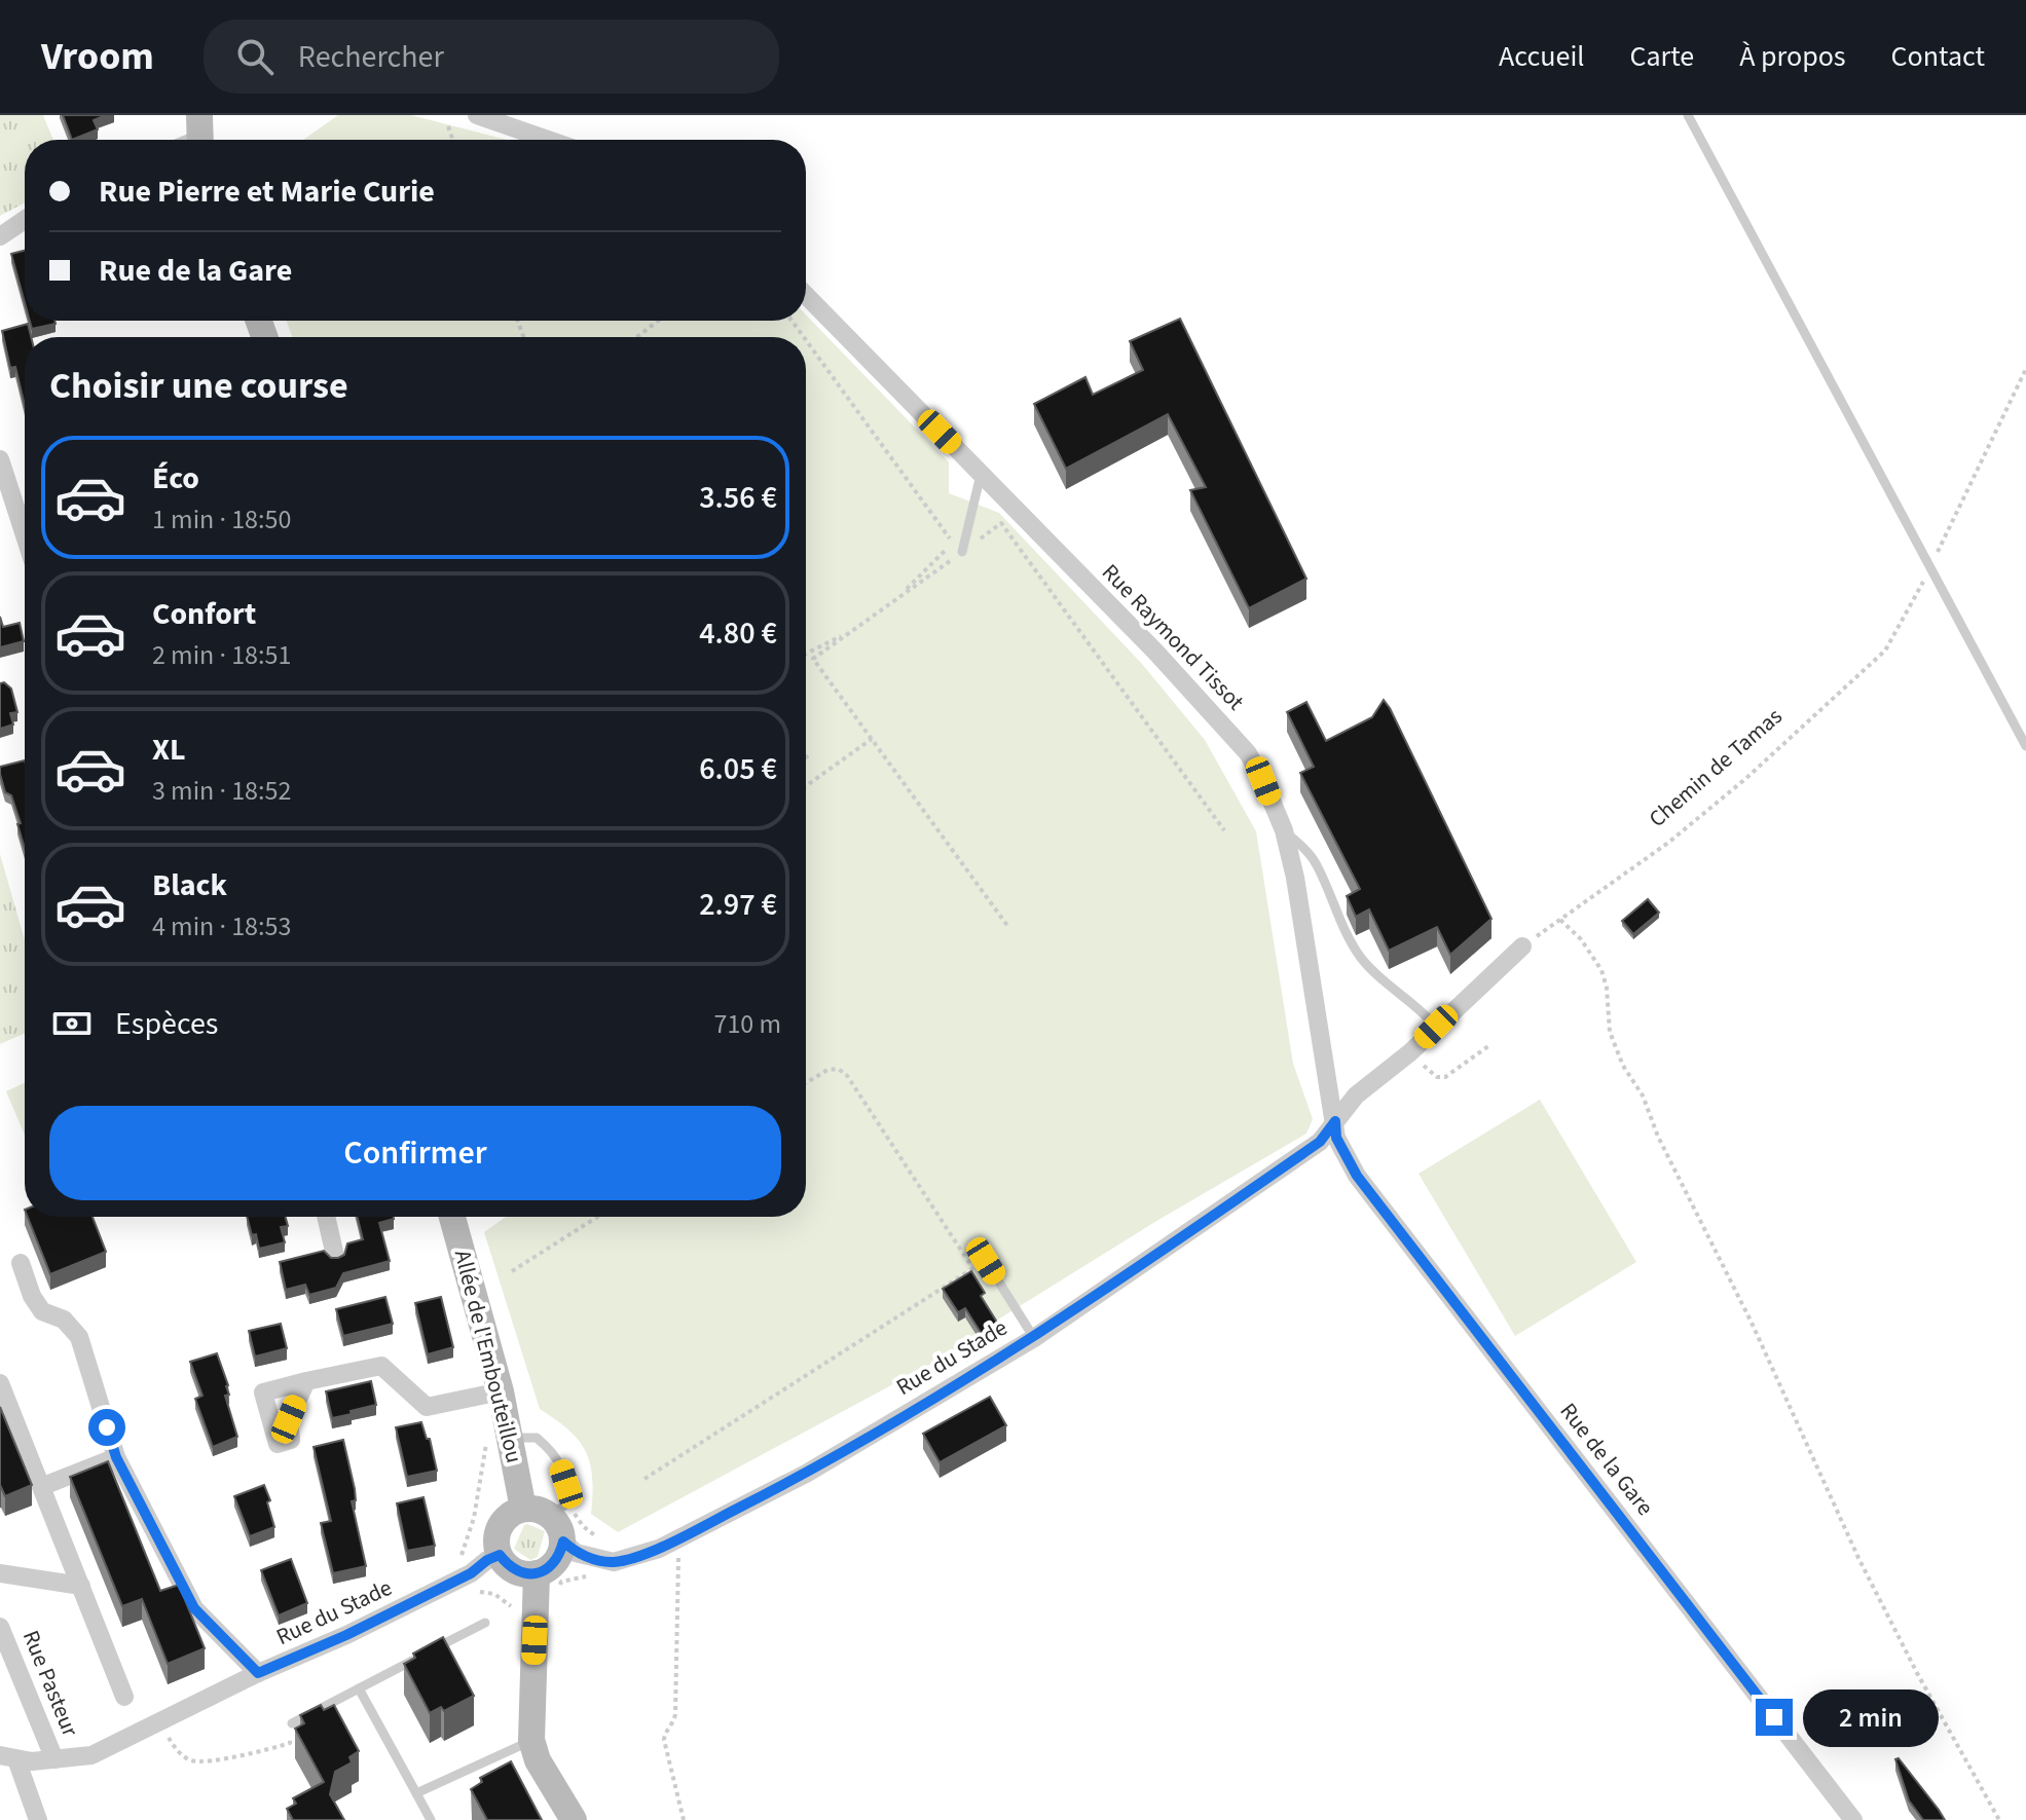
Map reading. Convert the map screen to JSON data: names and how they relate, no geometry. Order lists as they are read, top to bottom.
{
  "streets": {
    "street": [
      "Rue Raymond Tissot",
      "Allée de l'Embouteillou",
      "Rue du Stade",
      "Rue de la Gare",
      "Rue Pasteur"
    ],
    "path": ["Chemin de Tamas"]
  },
  "crossings": [
    ["Rue Raymond Tissot", "Rue du Stade"],
    ["Rue Raymond Tissot", "Rue de la Gare"],
    ["Allée de l'Embouteillou", "Rue du Stade"],
    ["Rue du Stade", "Rue de la Gare"],
    ["Rue du Stade", "Rue Pasteur"]
  ],
  "page": {
    "header": "Vroom",
    "search": "Rechercher",
    "nav": [
      "Accueil",
      "Carte",
      "À propos",
      "Contact"
    ],
    "banner": ["Rue Pierre et Marie Curie", "Rue de la Gare"],
    "heading": "Choisir une course",
    "list": [
      {
        "name": "Éco",
        "note": "1 min · 18:50",
        "value": "3.56 €"
      },
      {
        "name": "Confort",
        "note": "2 min · 18:51",
        "value": "4.80 €"
      },
      {
        "name": "XL",
        "note": "3 min · 18:52",
        "value": "6.05 €"
      },
      {
        "name": "Black",
        "note": "4 min · 18:53",
        "value": "2.97 €"
      }
    ],
    "pay": ["Espèces", "710 m"],
    "buttons": "Confirmer",
    "bubble": "2 min"
  }
}
